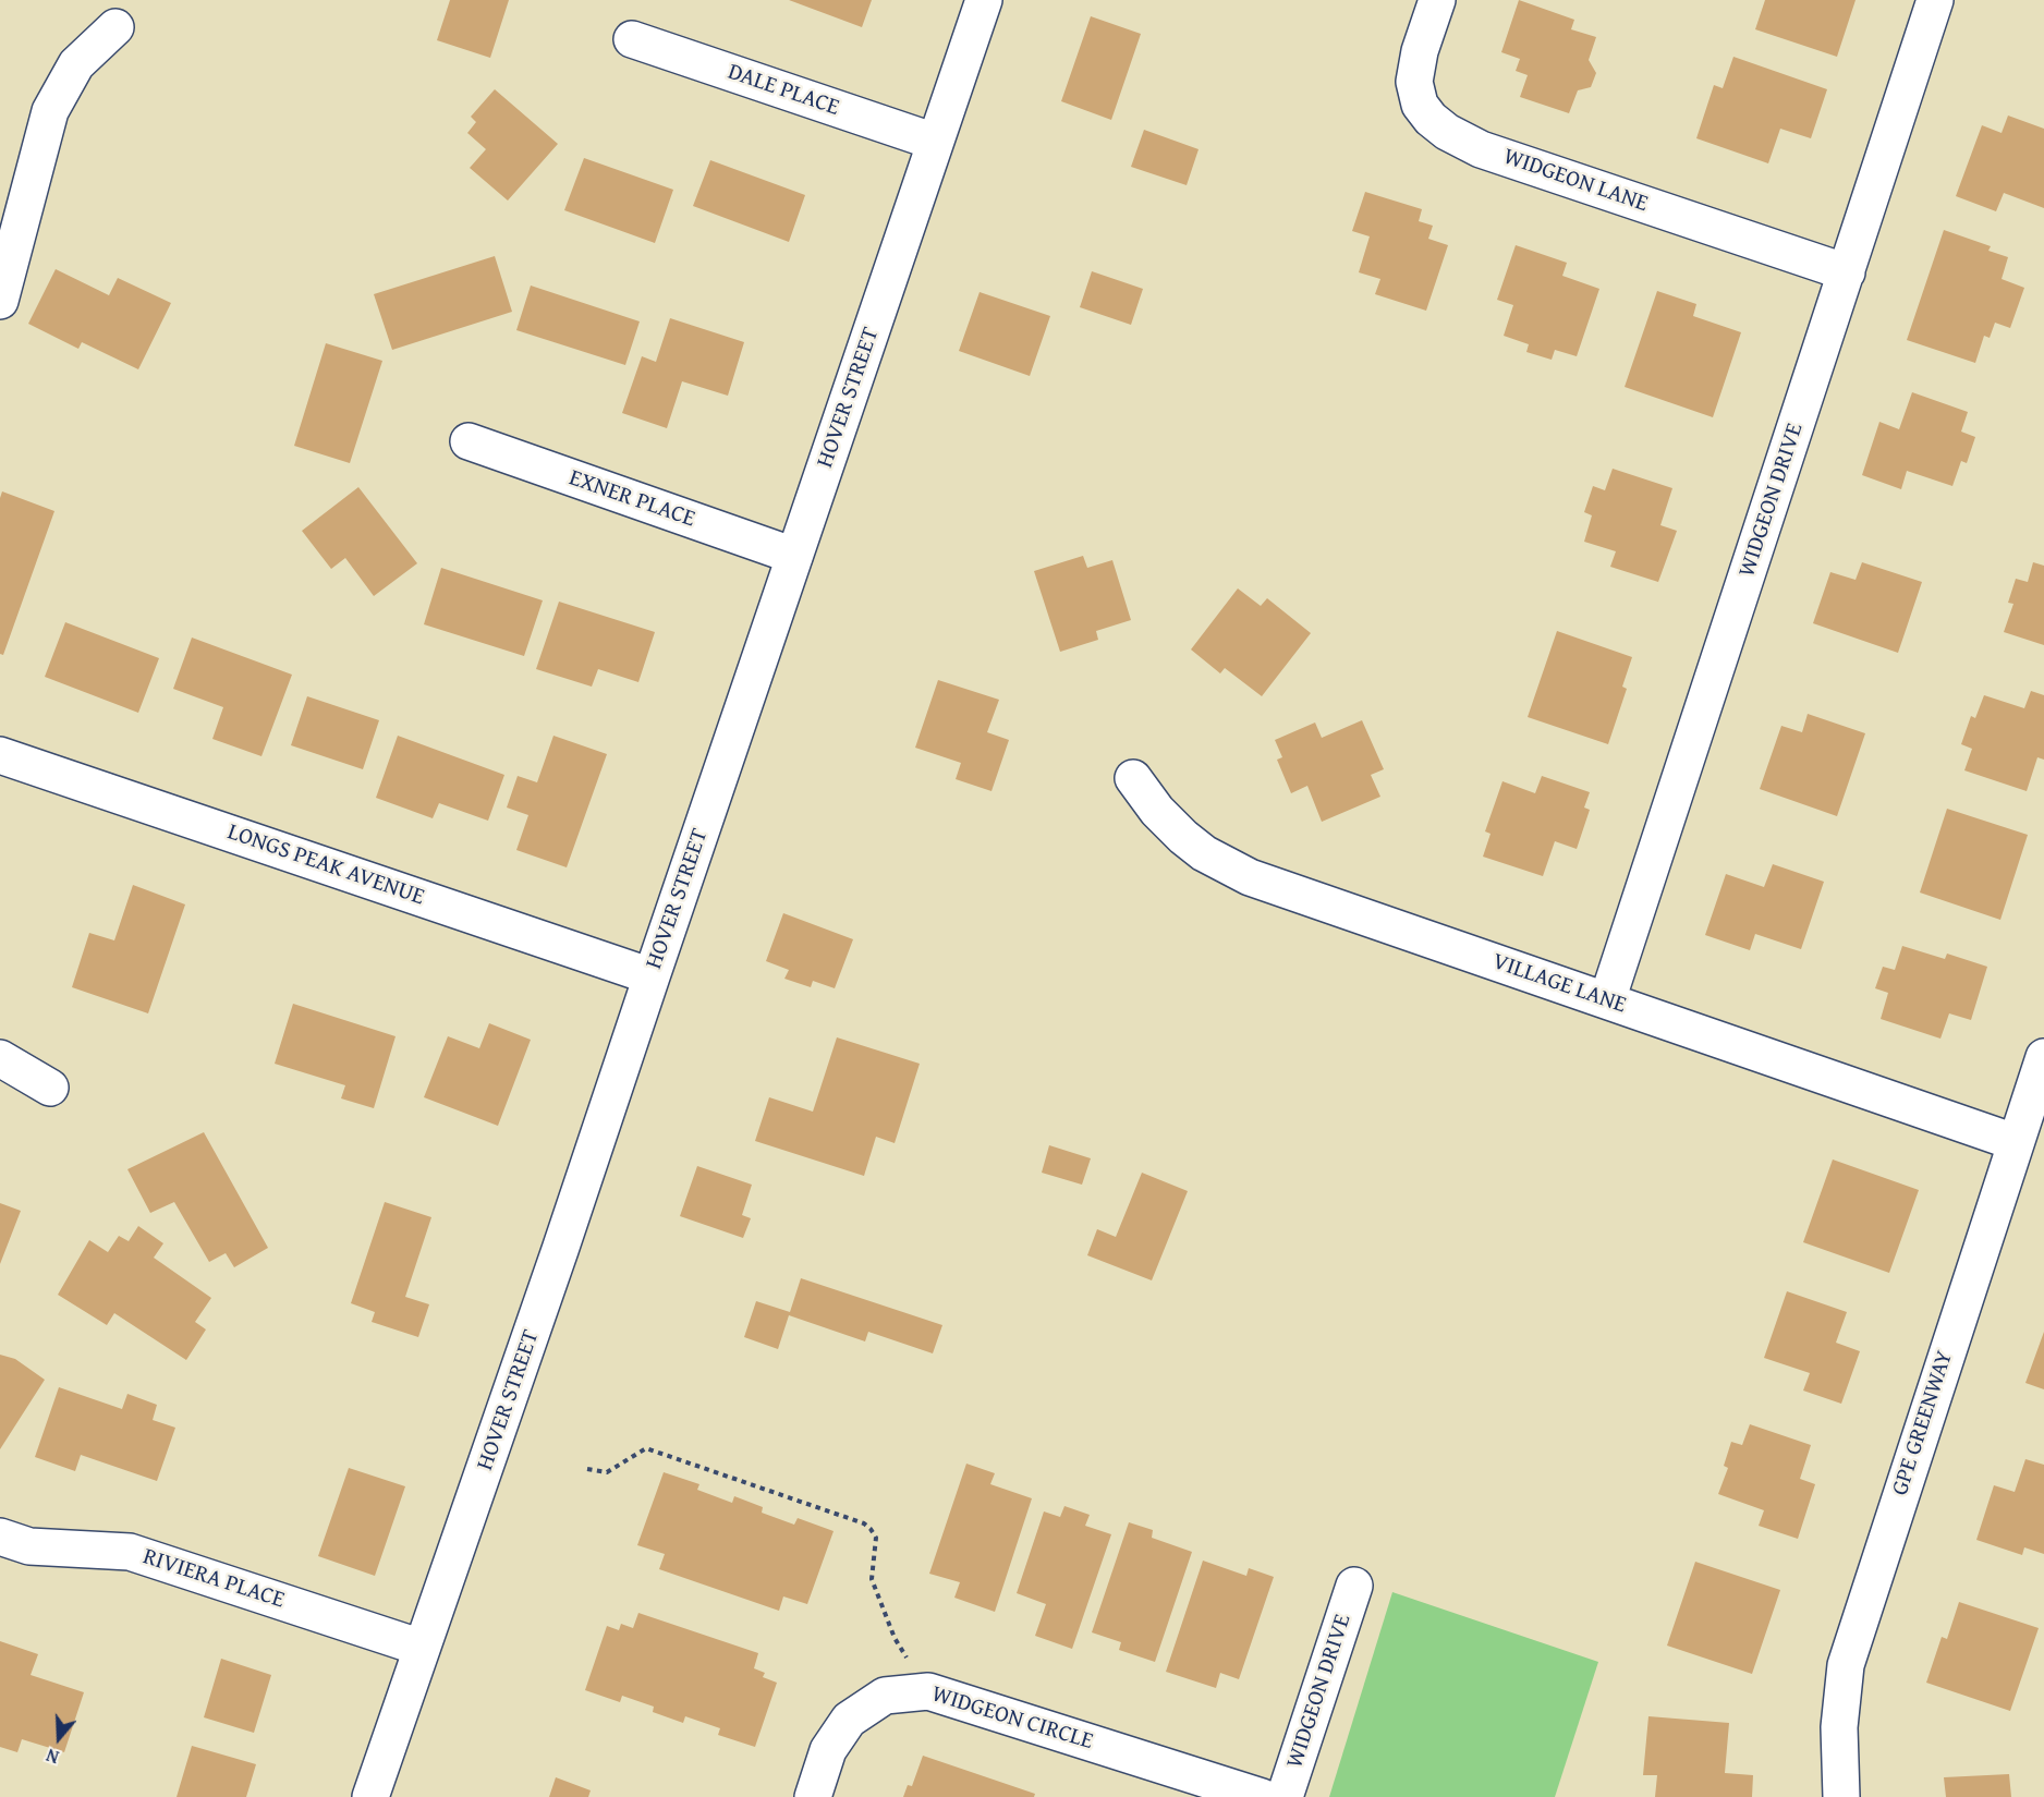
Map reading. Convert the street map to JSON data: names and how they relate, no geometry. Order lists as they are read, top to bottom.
{
  "streets": {
    "street": [
      "DALE PLACE",
      "WIDGEON LANE",
      "HOVER STREET",
      "EXNER PLACE",
      "WIDGEON DRIVE",
      "LONGS PEAK AVENUE",
      "VILLAGE LANE",
      "GPE GREENWAY",
      "RIVIERA PLACE",
      "WIDGEON CIRCLE"
    ]
  },
  "crossings": [
    ["DALE PLACE", "HOVER STREET"],
    ["WIDGEON LANE", "WIDGEON DRIVE"],
    ["HOVER STREET", "EXNER PLACE"],
    ["HOVER STREET", "LONGS PEAK AVENUE"],
    ["HOVER STREET", "RIVIERA PLACE"],
    ["WIDGEON DRIVE", "VILLAGE LANE"],
    ["VILLAGE LANE", "GPE GREENWAY"]
  ],
  "north": "bottom"
}
